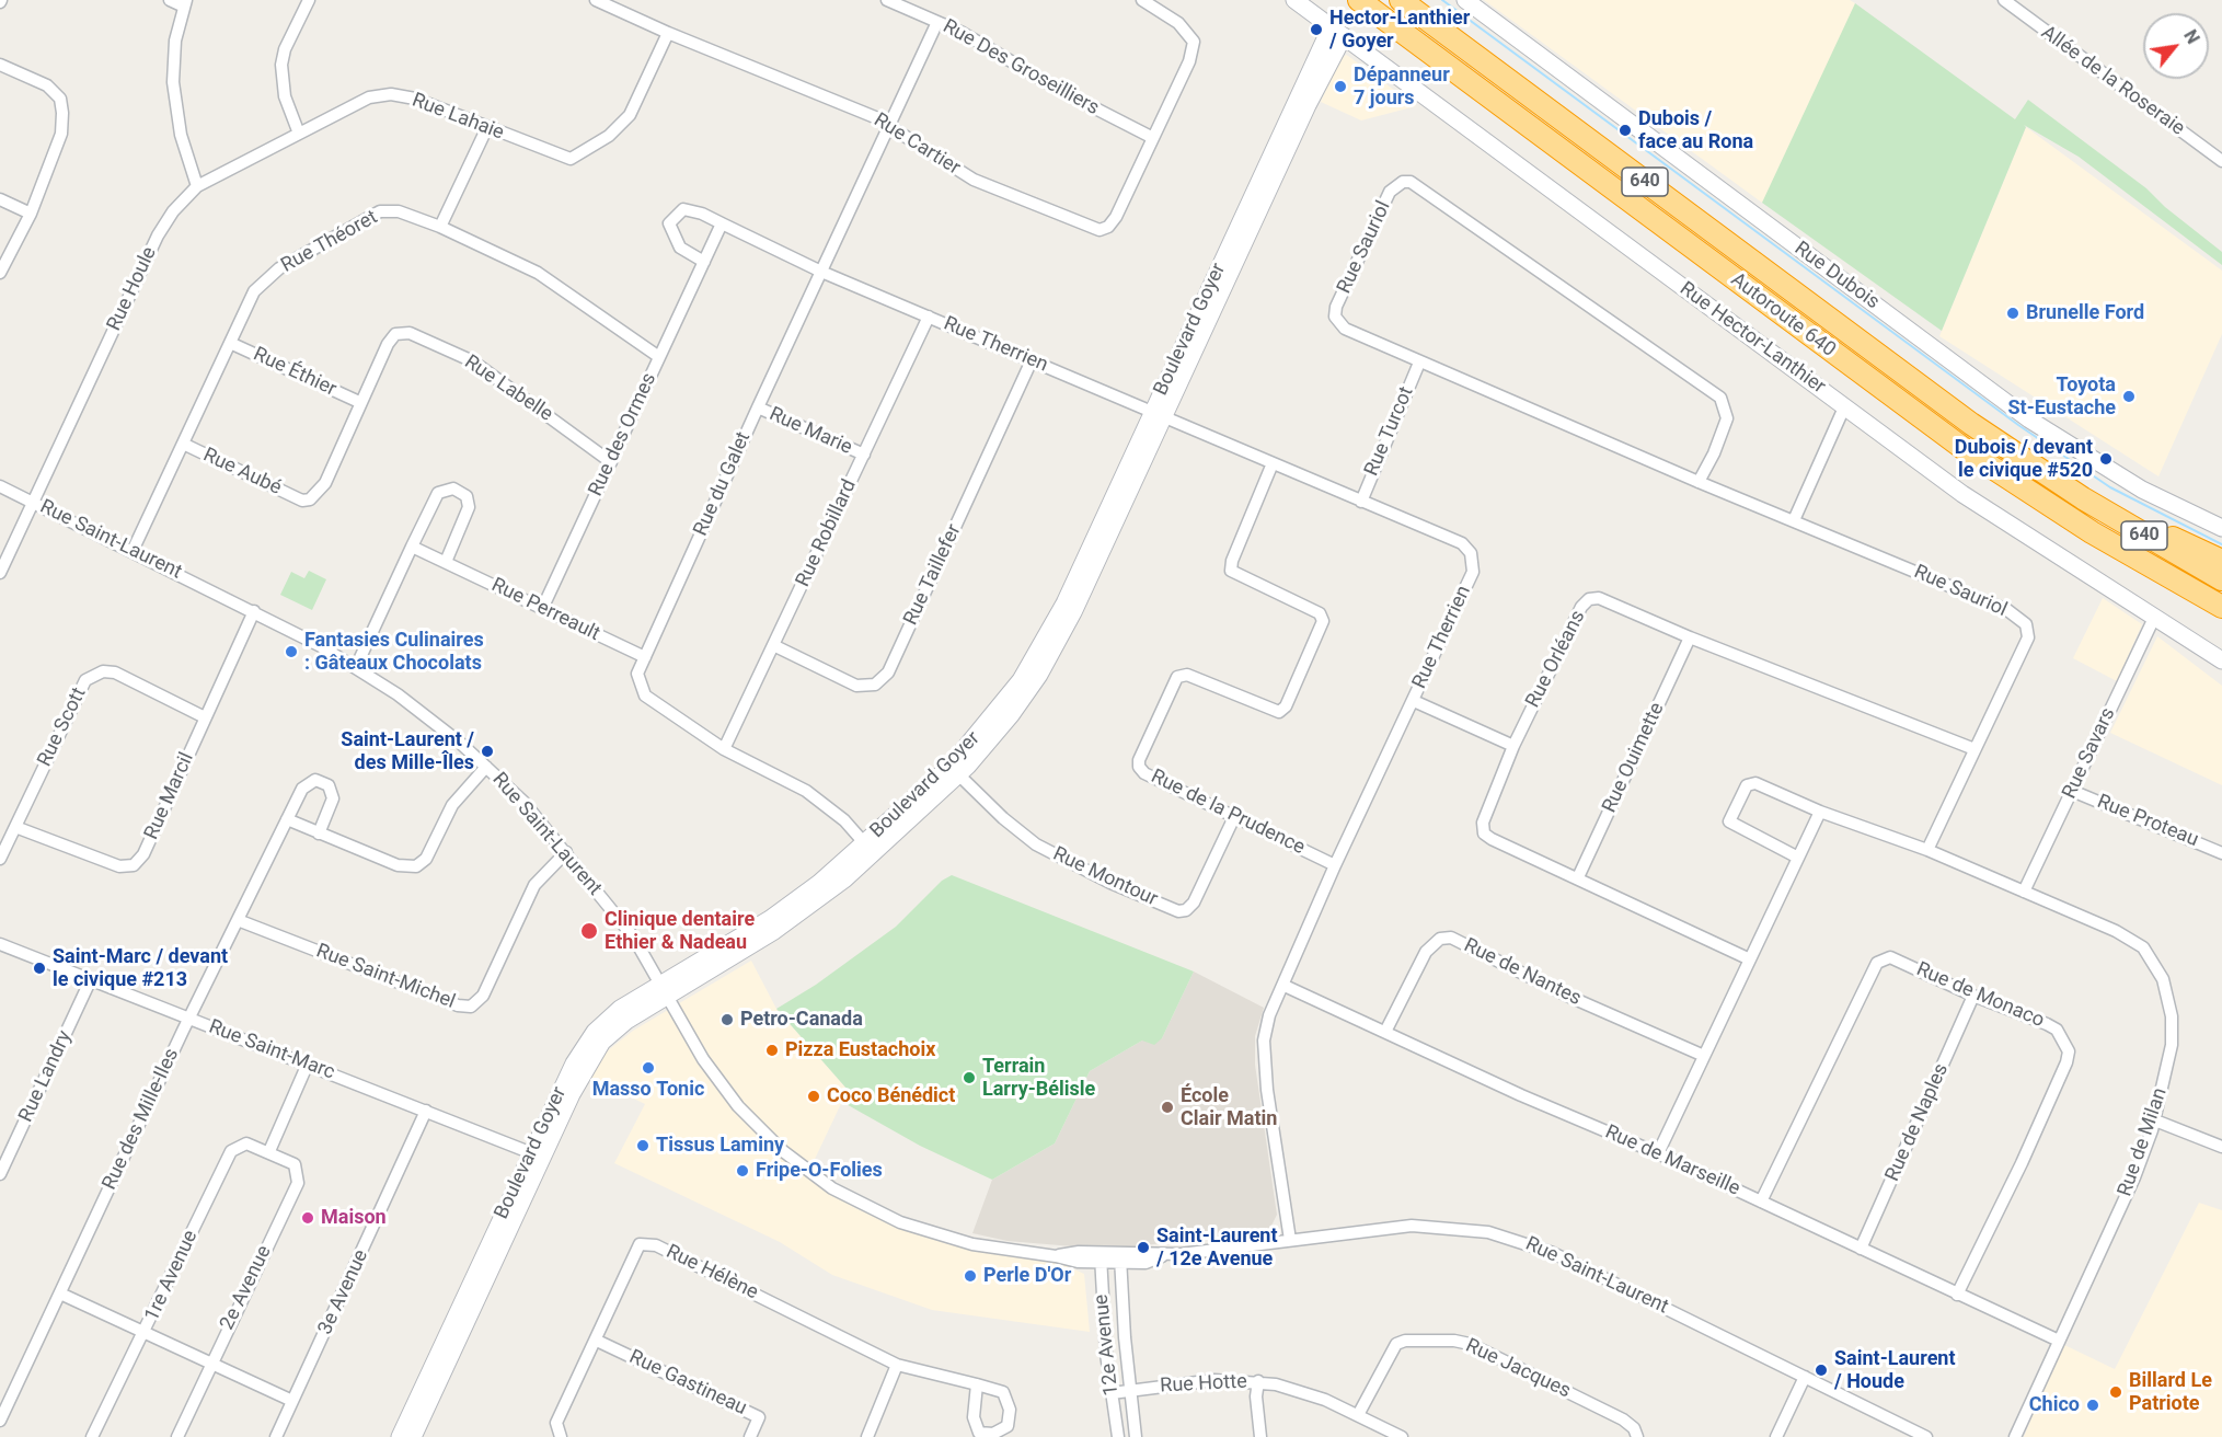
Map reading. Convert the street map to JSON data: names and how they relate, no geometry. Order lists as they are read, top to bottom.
{
  "streets": {
    "highway": ["640", "Autoroute 640"],
    "street": [
      "Rue Des Groseilliers",
      "Allée de la Roseraie",
      "Rue Lahaie",
      "Rue Cartier",
      "Rue Théoret",
      "Rue Sauriol",
      "Rue Dubois",
      "Rue Houle",
      "Boulevard Goyer",
      "Rue Hector-Lanthier",
      "Rue Therrien",
      "Rue Éthier",
      "Rue Labelle",
      "Rue Marie",
      "Rue Turcot",
      "Rue des Ormes",
      "Rue Aubé",
      "Rue du Galet",
      "Rue Robillard",
      "Rue Saint-Laurent",
      "Rue Taillefer",
      "Rue Perreault",
      "Rue Orléans",
      "Rue Scott",
      "Rue Savars",
      "Rue Ouimette",
      "Rue Marcil",
      "Rue de la Prudence",
      "Rue Proteau",
      "Rue Montour",
      "Rue de Nantes",
      "Rue Saint-Michel",
      "Rue de Monaco",
      "Rue Saint-Marc",
      "Rue Landry",
      "Rue des Mille-Iles",
      "Rue de Naples",
      "Rue de Milan",
      "Rue de Marseille",
      "Rue Hélène",
      "1re Avenue",
      "2e Avenue",
      "3e Avenue",
      "12e Avenue",
      "Rue Jacques",
      "Rue Gastineau",
      "Rue Hotte"
    ]
  },
  "crossings": [
    ["Rue Des Groseilliers", "Rue Cartier"],
    ["Rue Des Groseilliers", "Rue du Galet"],
    ["Rue Lahaie", "Rue Cartier"],
    ["Rue Lahaie", "Rue Houle"],
    ["Rue Cartier", "Rue du Galet"],
    ["Rue Théoret", "Rue Éthier"],
    ["Rue Théoret", "Rue des Ormes"],
    ["Rue Théoret", "Rue Aubé"],
    ["Rue Théoret", "Rue Saint-Laurent"],
    ["Rue Sauriol", "Rue Turcot"],
    ["Rue Sauriol", "Rue Orléans"],
    ["Rue Sauriol", "Rue de Milan"],
    ["Rue Houle", "Rue Saint-Laurent"],
    ["Boulevard Goyer", "Rue Hector-Lanthier"],
    ["Boulevard Goyer", "Rue Therrien"],
    ["Boulevard Goyer", "Rue du Galet"],
    ["Boulevard Goyer", "Rue Saint-Laurent"],
    ["Boulevard Goyer", "Rue Montour"],
    ["Boulevard Goyer", "Rue Saint-Marc"],
    ["Rue Hector-Lanthier", "Rue Savars"],
    ["Rue Therrien", "Rue Turcot"],
    ["Rue Therrien", "Rue du Galet"],
    ["Rue Therrien", "Rue Robillard"],
    ["Rue Therrien", "Rue Saint-Laurent"],
    ["Rue Therrien", "Rue Taillefer"],
    ["Rue Therrien", "Rue de la Prudence"],
    ["Rue Therrien", "Rue de Marseille"],
    ["Rue Éthier", "Rue Labelle"],
    ["Rue Labelle", "Rue des Ormes"],
    ["Rue Labelle", "Rue Aubé"],
    ["Rue Marie", "Rue du Galet"],
    ["Rue Marie", "Rue Robillard"],
    ["Rue des Ormes", "Rue Perreault"],
    ["Rue du Galet", "Rue Robillard"],
    ["Rue du Galet", "Rue Perreault"],
    ["Rue Robillard", "Rue Taillefer"],
    ["Rue Saint-Laurent", "Rue Marcil"],
    ["Rue Saint-Laurent", "Rue Saint-Michel"],
    ["Rue Saint-Laurent", "12e Avenue"],
    ["Rue Orléans", "Rue Ouimette"],
    ["Rue Scott", "Rue Marcil"],
    ["Rue Savars", "Rue Proteau"],
    ["Rue Savars", "Rue de Milan"],
    ["Rue de la Prudence", "Rue Montour"],
    ["Rue de Nantes", "Rue de Marseille"],
    ["Rue Saint-Michel", "Rue des Mille-Iles"],
    ["Rue de Monaco", "Rue de Naples"],
    ["Rue de Monaco", "Rue de Marseille"],
    ["Rue Saint-Marc", "Rue Landry"],
    ["Rue Saint-Marc", "Rue des Mille-Iles"],
    ["Rue Saint-Marc", "3e Avenue"],
    ["Rue de Naples", "Rue de Marseille"],
    ["Rue de Milan", "Rue de Marseille"],
    ["Rue Hélène", "Rue Gastineau"],
    ["1re Avenue", "2e Avenue"],
    ["12e Avenue", "Rue Hotte"],
    ["Rue Jacques", "Rue Hotte"]
  ],
  "places": [
    "Hector-Lanthier / Goyer",
    "Dépanneur 7 jours",
    "Dubois / face au Rona",
    "Brunelle Ford",
    "Toyota St-Eustache",
    "Dubois / devant le civique #520",
    "Fantasies Culinaires : Gâteaux Chocolats",
    "Saint-Laurent / des Mille-Îles",
    "Clinique dentaire Ethier & Nadeau",
    "Saint-Marc / devant le civique #213",
    "Petro-Canada",
    "Pizza Eustachoix",
    "Masso Tonic",
    "Terrain Larry-Bélisle",
    "Coco Bénédict",
    "École Clair Matin",
    "Tissus Laminy",
    "Fripe-O-Folies",
    "Maison",
    "Saint-Laurent / 12e Avenue",
    "Perle D'Or",
    "Saint-Laurent / Houde",
    "Billard Le Patriote",
    "Chico"
  ],
  "north": "top right"
}
